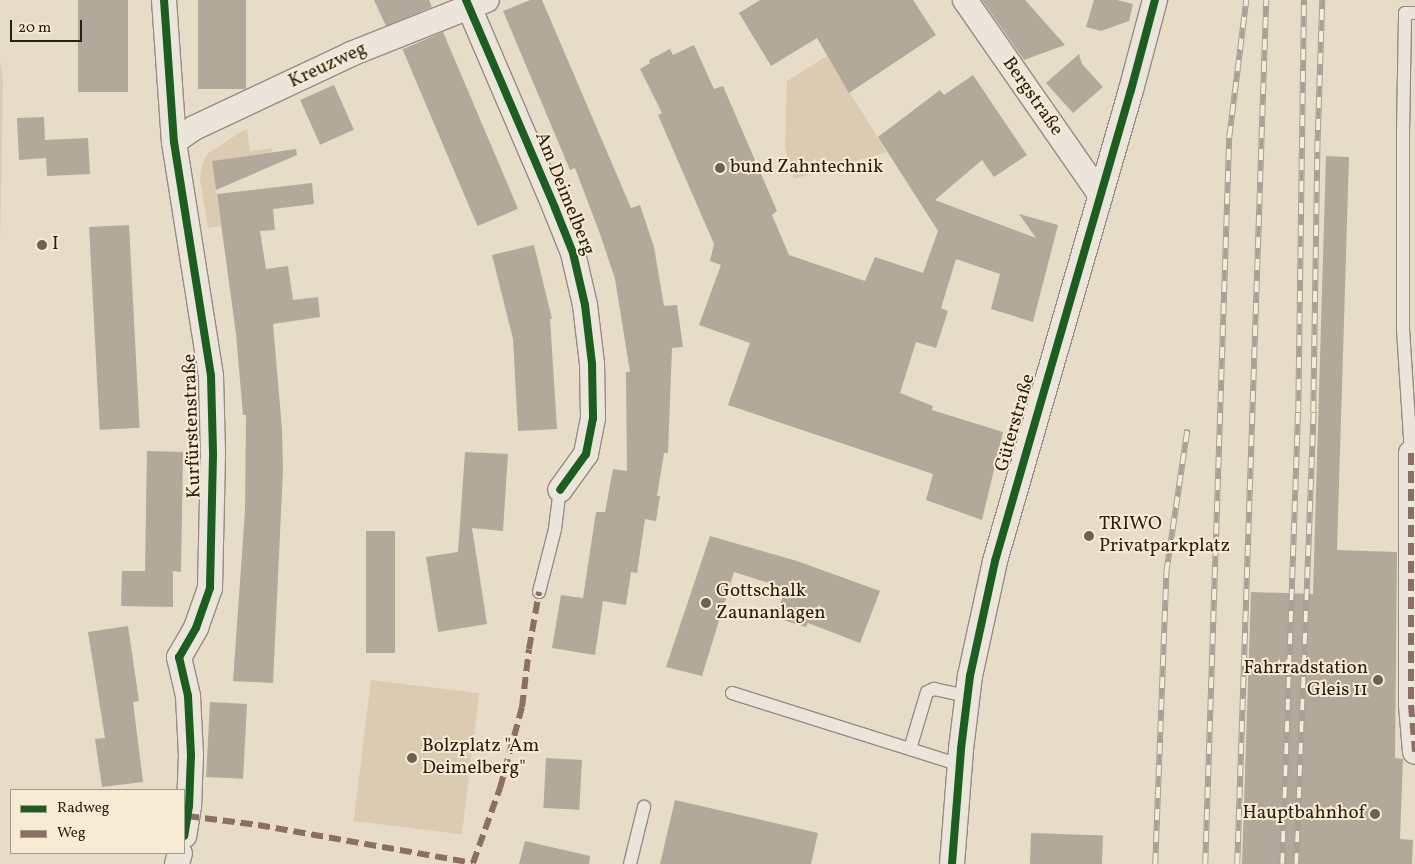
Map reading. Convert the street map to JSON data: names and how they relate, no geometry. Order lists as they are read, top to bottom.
{
  "streets": {
    "street": [
      "Kreuzweg",
      "Bergstraße",
      "Am Deimelberg",
      "Güterstraße",
      "Kurfürstenstraße"
    ]
  },
  "crossings": [
    ["Kreuzweg", "Am Deimelberg"],
    ["Kreuzweg", "Kurfürstenstraße"],
    ["Bergstraße", "Güterstraße"]
  ],
  "places": [
    "bund Zahntechnik",
    "I",
    "TRIWO Privatparkplatz",
    "Gottschalk Zaunanlagen",
    "Fahrradstation Gleis 11",
    "Bolzplatz \"Am Deimelberg\"",
    "Hauptbahnhof"
  ],
  "legend": ["Radweg", "Weg"],
  "scale_bar": "20 m"
}
